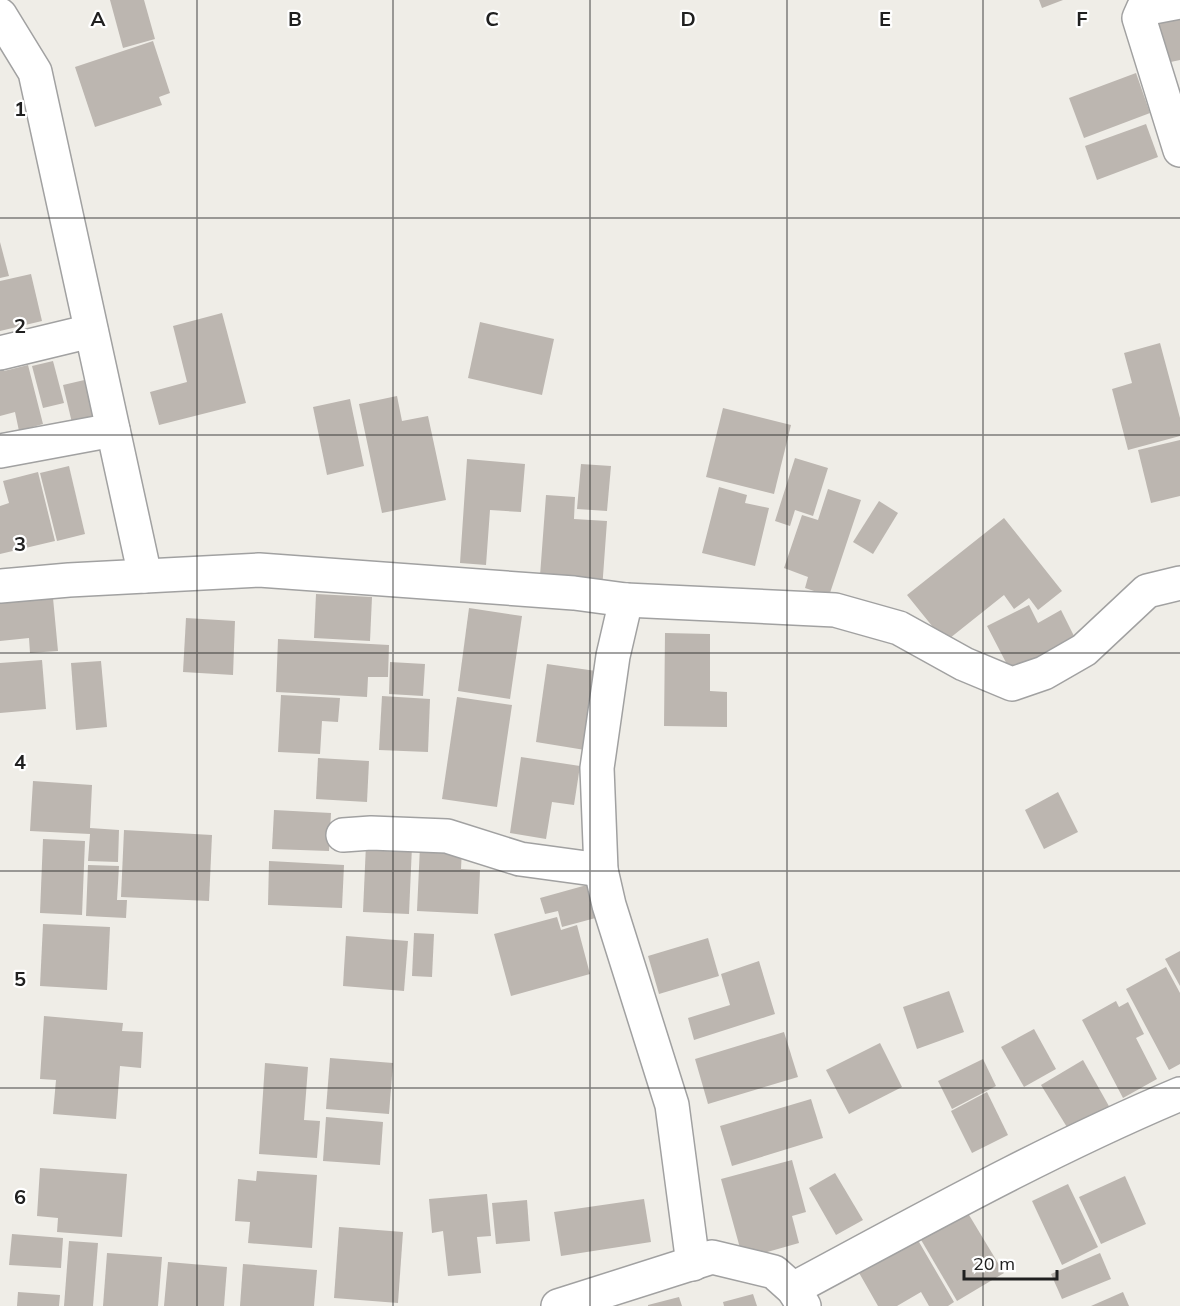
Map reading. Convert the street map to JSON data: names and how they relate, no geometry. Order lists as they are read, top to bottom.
{
  "scale_bar": "20 m",
  "grid": {
    "columns": [
      "A",
      "B",
      "C",
      "D",
      "E",
      "F"
    ],
    "rows": [
      "1",
      "2",
      "3",
      "4",
      "5",
      "6"
    ]
  }
}
